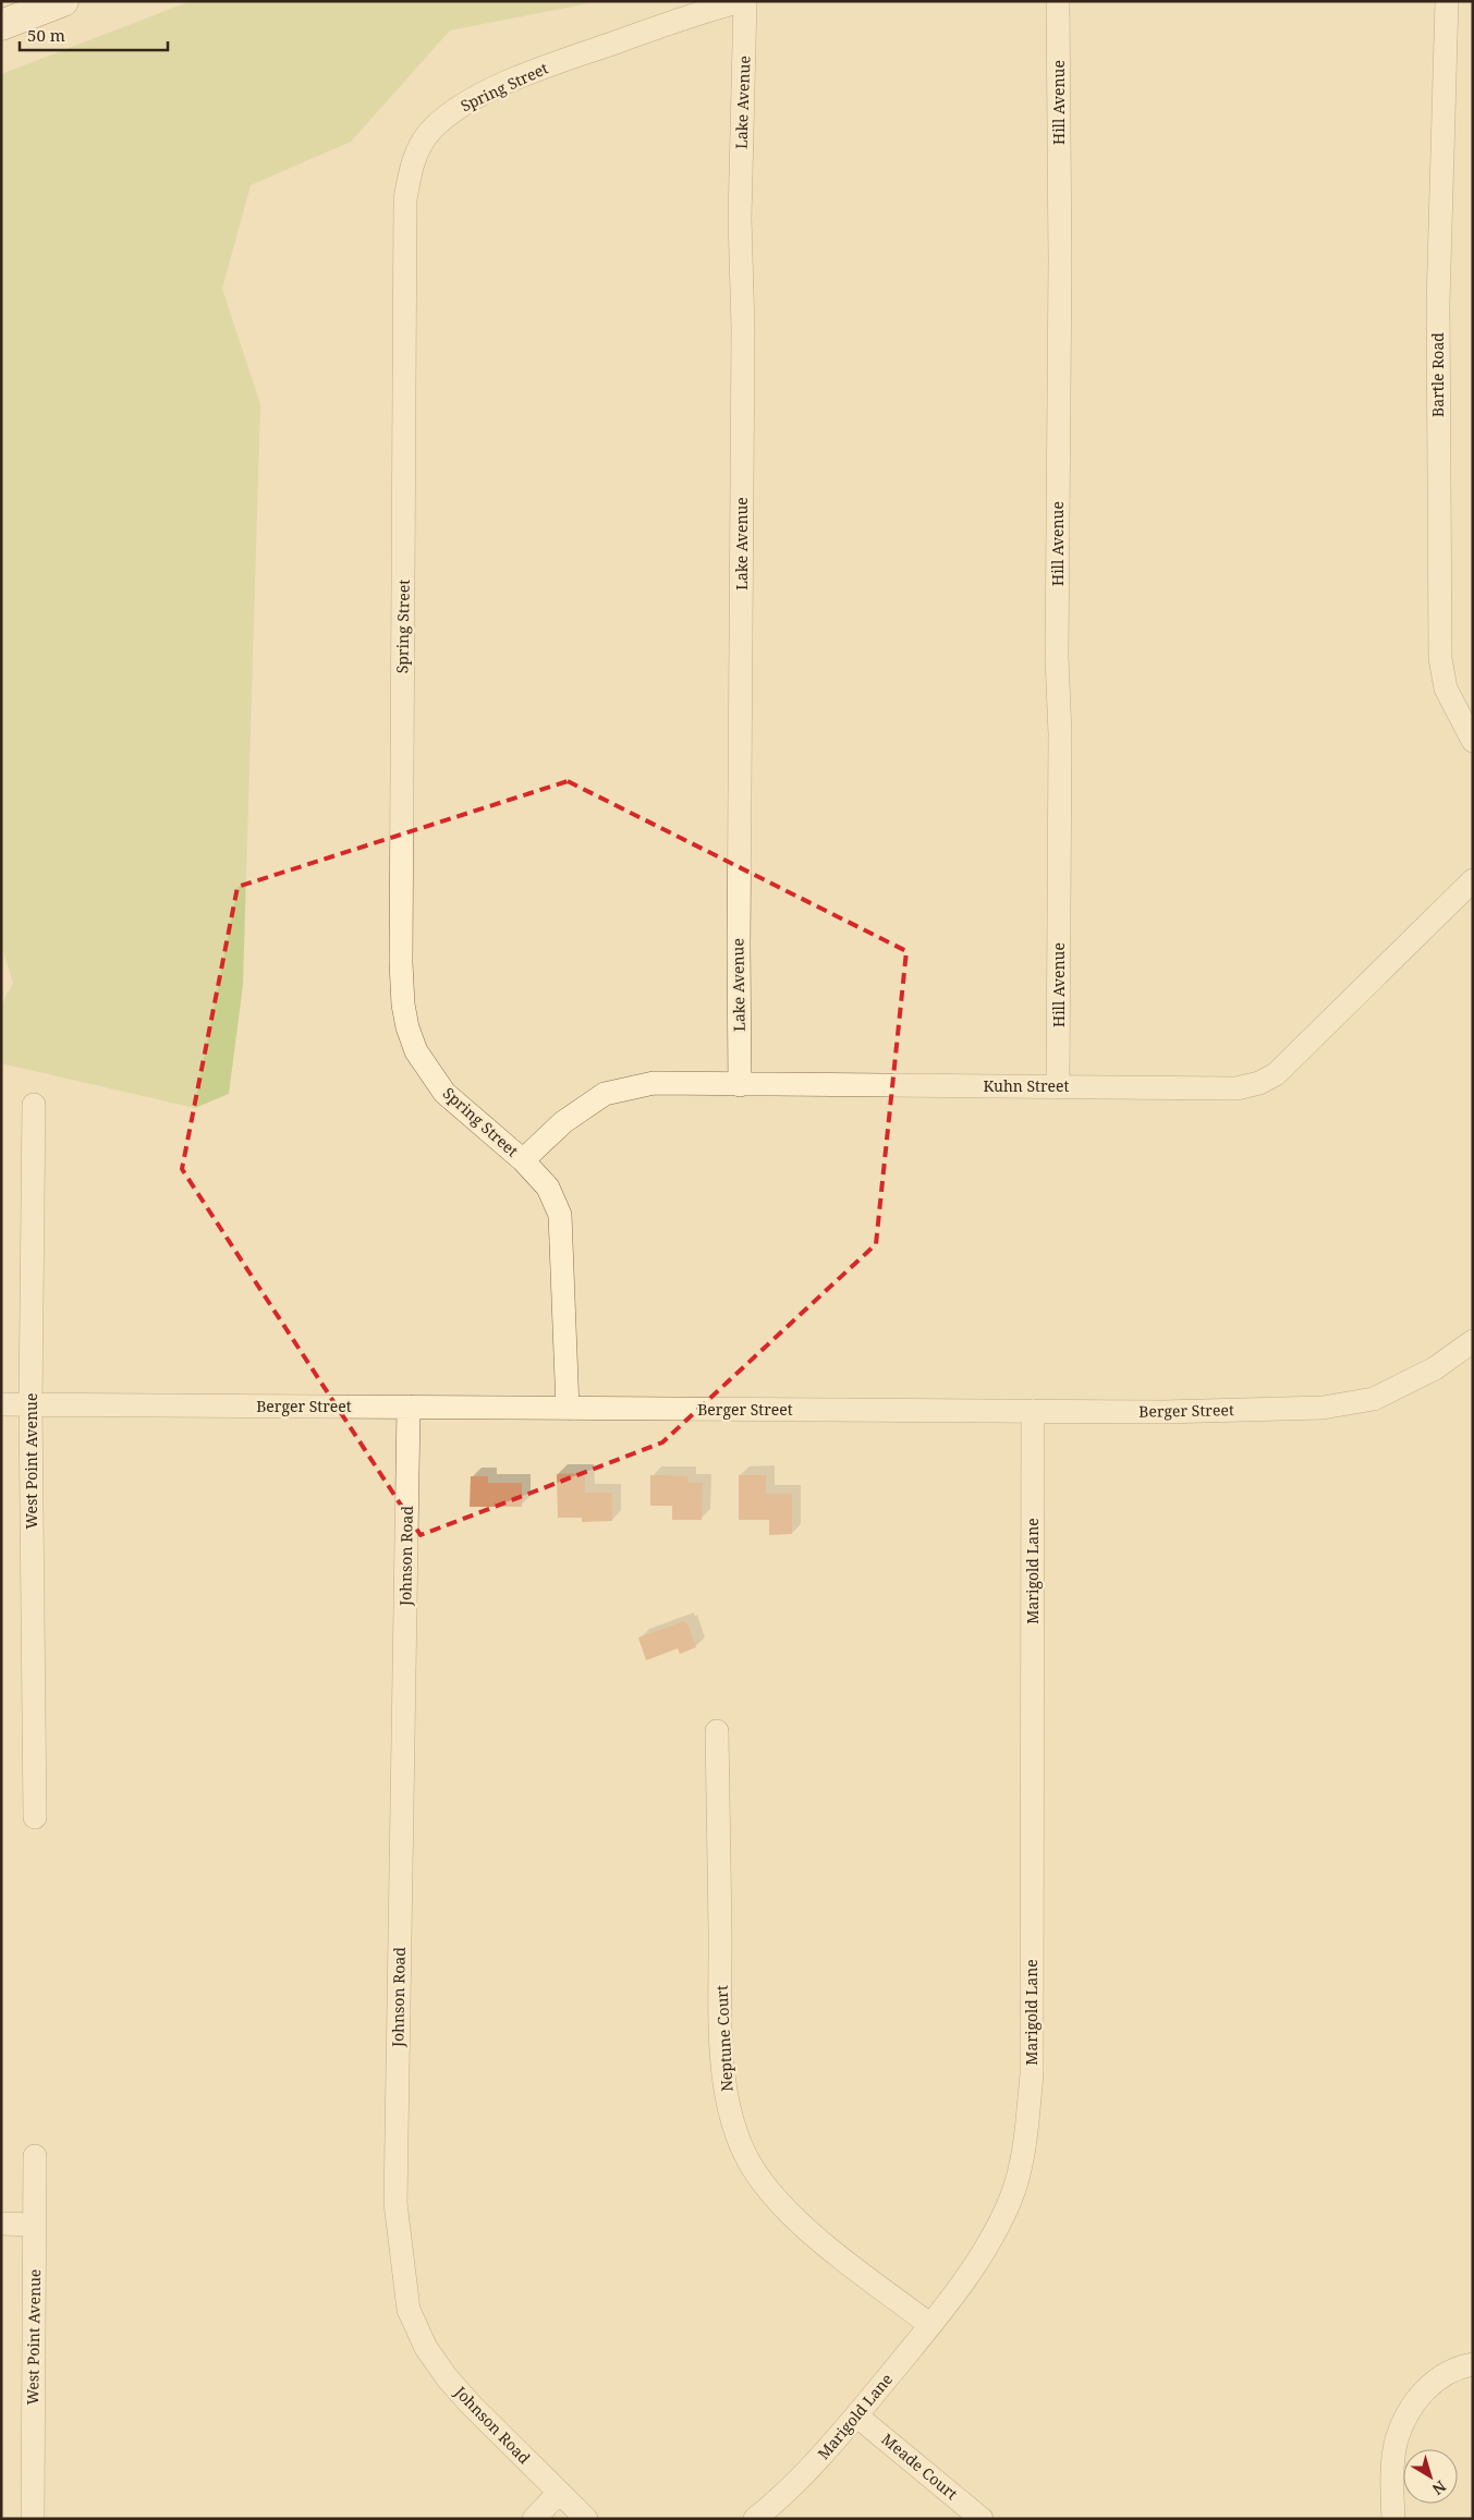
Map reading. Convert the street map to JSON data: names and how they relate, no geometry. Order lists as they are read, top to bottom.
{
  "streets": {
    "street": [
      "Spring Street",
      "Lake Avenue",
      "Hill Avenue",
      "Bartle Road",
      "Kuhn Street",
      "Berger Street",
      "West Point Avenue",
      "Johnson Road",
      "Marigold Lane",
      "Neptune Court",
      "Meade Court"
    ]
  },
  "crossings": [
    ["Spring Street", "Lake Avenue"],
    ["Spring Street", "Kuhn Street"],
    ["Spring Street", "Berger Street"],
    ["Lake Avenue", "Kuhn Street"],
    ["Hill Avenue", "Kuhn Street"],
    ["Berger Street", "West Point Avenue"],
    ["Berger Street", "Johnson Road"],
    ["Berger Street", "Marigold Lane"],
    ["Marigold Lane", "Neptune Court"],
    ["Marigold Lane", "Meade Court"]
  ],
  "scale_bar": "50 m",
  "north": "bottom right"
}
